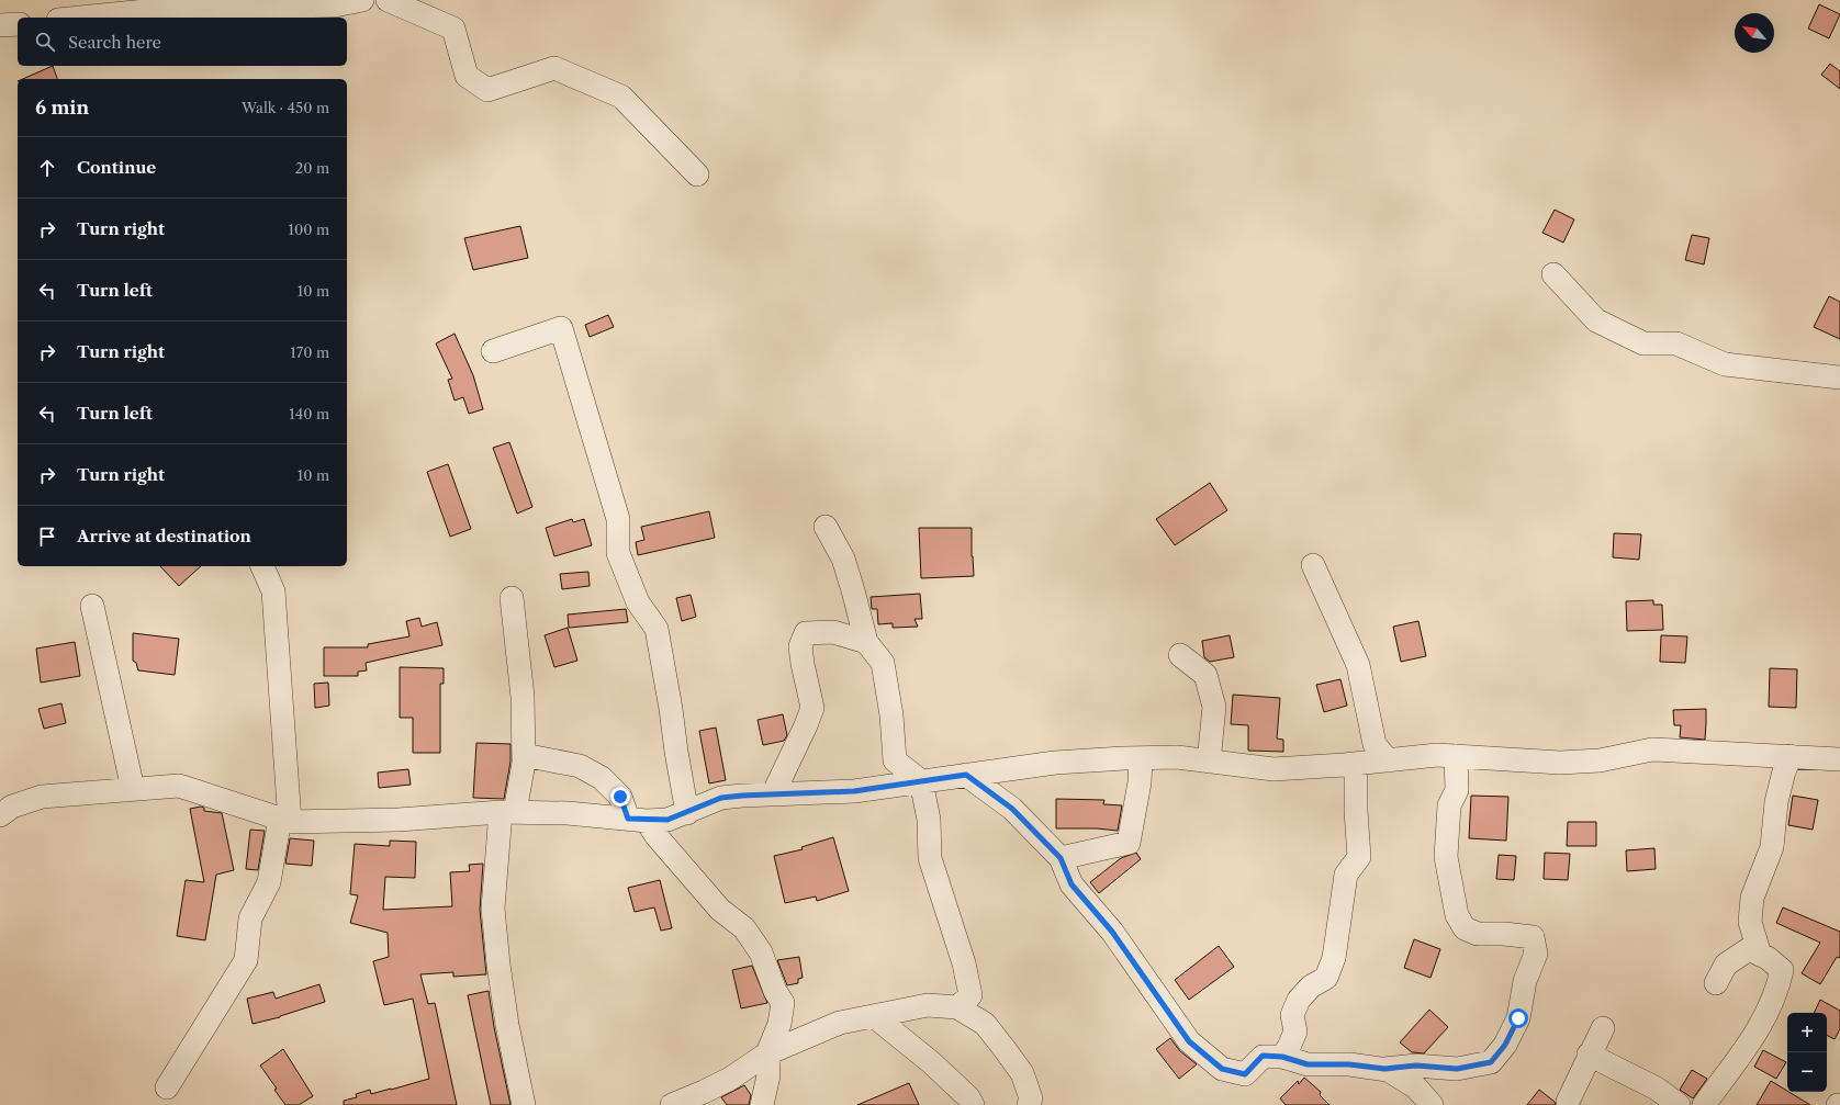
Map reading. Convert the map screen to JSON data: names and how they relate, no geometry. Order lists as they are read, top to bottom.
{
  "north": "top left",
  "page": {
    "search": "Search here",
    "heading": ["6 min", "Walk · 450 m"],
    "list": [
      ["Continue", "20 m"],
      ["Turn right", "100 m"],
      ["Turn left", "10 m"],
      ["Turn right", "170 m"],
      ["Turn left", "140 m"],
      ["Turn right", "10 m"],
      "Arrive at destination"
    ],
    "map_buttons": ["+", "−"]
  }
}
